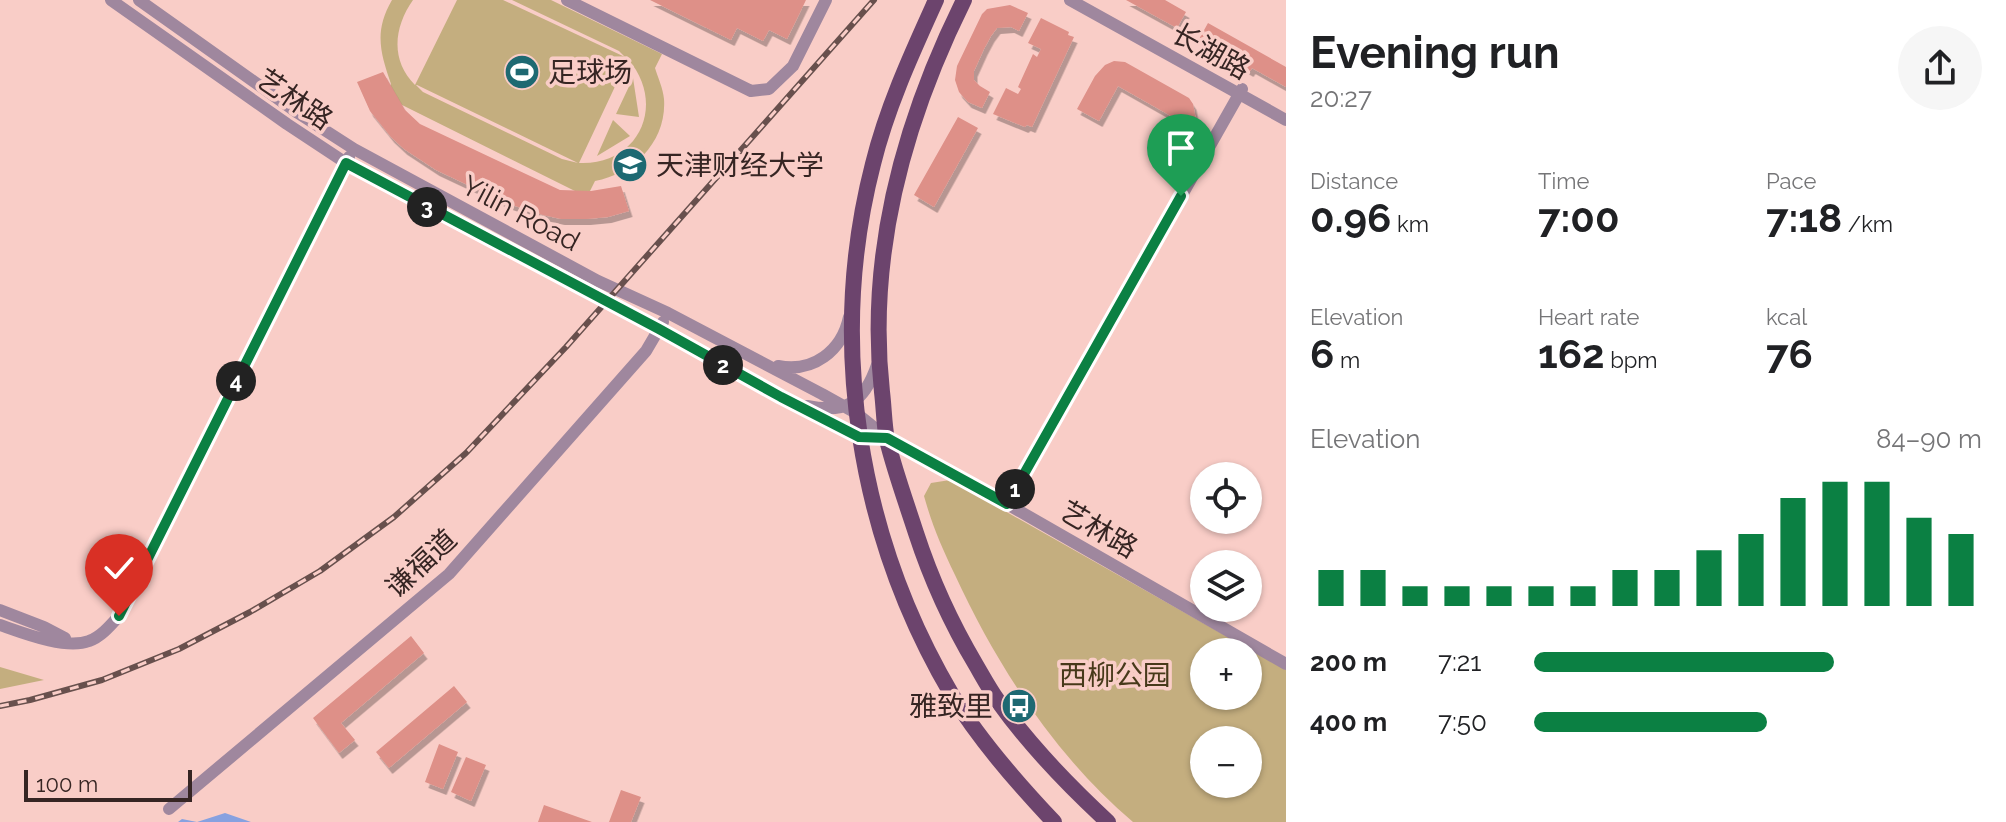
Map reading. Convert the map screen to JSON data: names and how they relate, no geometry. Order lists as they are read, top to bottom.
{
  "streets": {
    "street": [
      "长湖路",
      "艺林路",
      "Yilin Road",
      "谦福道"
    ]
  },
  "crossings": [
    ["艺林路", "Yilin Road"],
    ["艺林路", "谦福道"],
    ["Yilin Road", "谦福道"]
  ],
  "parks": ["西柳公园"],
  "places": {
    "sports": ["足球场"],
    "school or university": ["天津财经大学"],
    "bus stop": ["雅致里"]
  },
  "scale_bar": "100 m",
  "page": {
    "heading": ["Evening run", "20:27"],
    "stats": [
      ["Distance", "0.96 km"],
      ["Time", "7:00"],
      ["Pace", "7:18 /km"],
      ["Elevation", "6 m"],
      ["Heart rate", "162 bpm"],
      ["kcal", "76"]
    ],
    "pins": [
      "3",
      "2",
      "4",
      "1"
    ],
    "chart": ["Elevation", "84–90 m"],
    "map_buttons": ["+", "−"],
    "list": [
      {
        "name": "200 m",
        "note": "7:21"
      },
      {
        "name": "400 m",
        "note": "7:50"
      }
    ],
    "scale": "100 m"
  }
}
